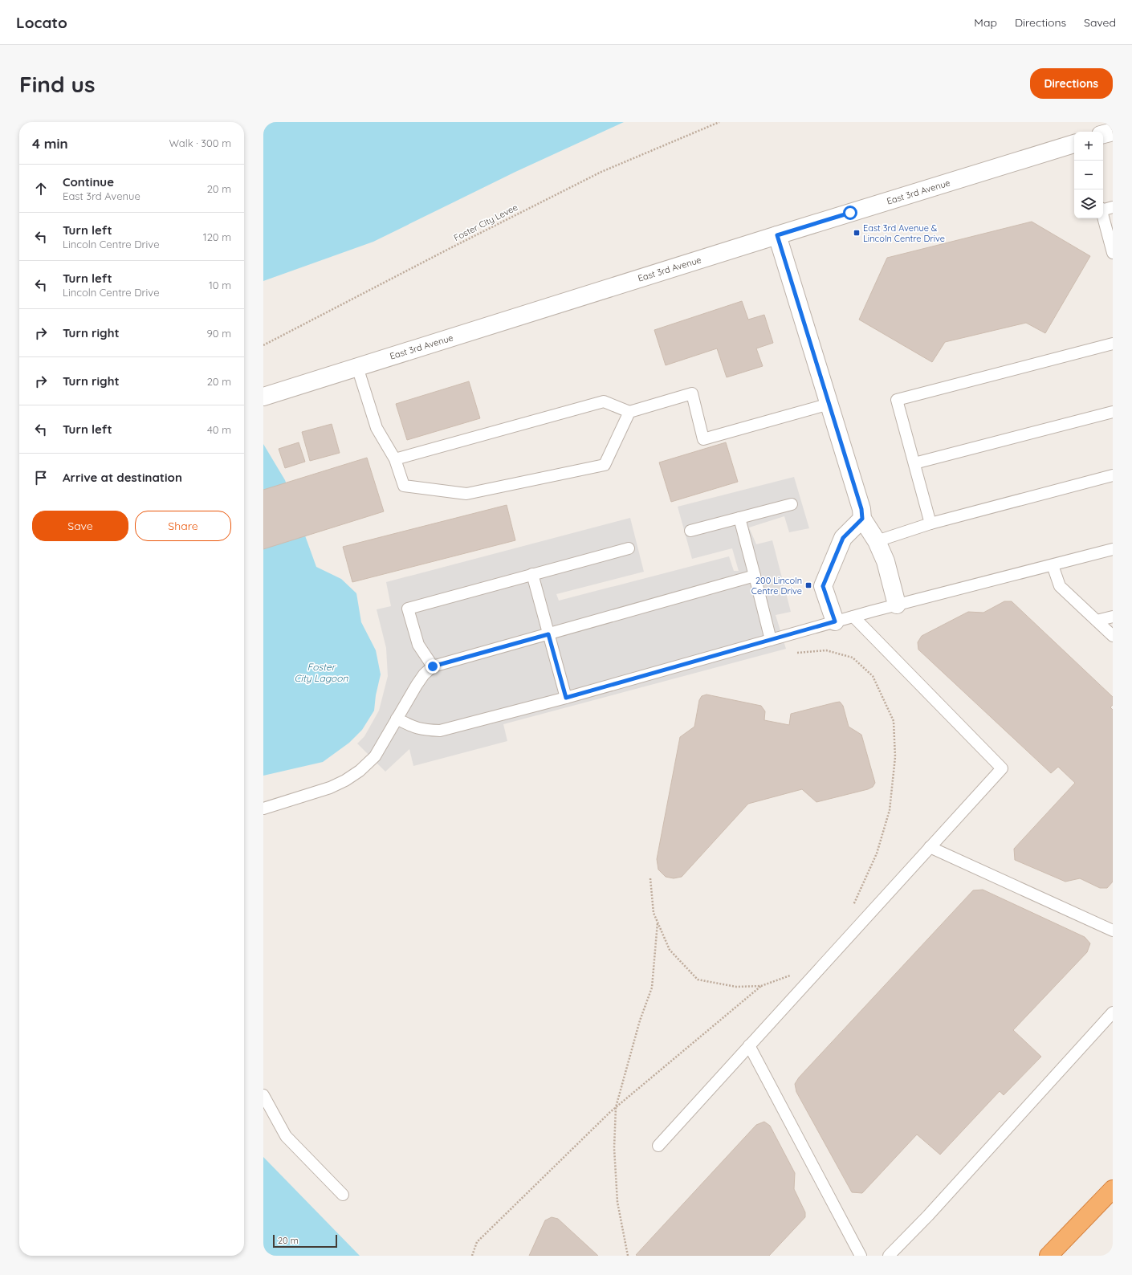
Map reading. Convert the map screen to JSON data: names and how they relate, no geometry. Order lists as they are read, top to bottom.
{
  "streets": {
    "street": ["East 3rd Avenue"],
    "path": ["Foster City Levee"]
  },
  "water": ["Foster City Lagoon"],
  "places": {
    "transit": ["East 3rd Avenue & Lincoln Centre Drive", "200 Lincoln Centre Drive"]
  },
  "scale_bar": "20 m",
  "page": {
    "header": "Locato",
    "nav": ["Map", "Directions", "Saved"],
    "buttons": [
      "Directions",
      ["Save", "Share"]
    ],
    "title": "Find us",
    "heading": ["4 min", "Walk · 300 m"],
    "map_buttons": ["+", "−"],
    "list": [
      ["Continue", "East 3rd Avenue", "20 m"],
      ["Turn left", "Lincoln Centre Drive", "120 m"],
      ["Turn left", "Lincoln Centre Drive", "10 m"],
      ["Turn right", "90 m"],
      ["Turn right", "20 m"],
      ["Turn left", "40 m"],
      "Arrive at destination"
    ],
    "scale": "20 m"
  }
}
